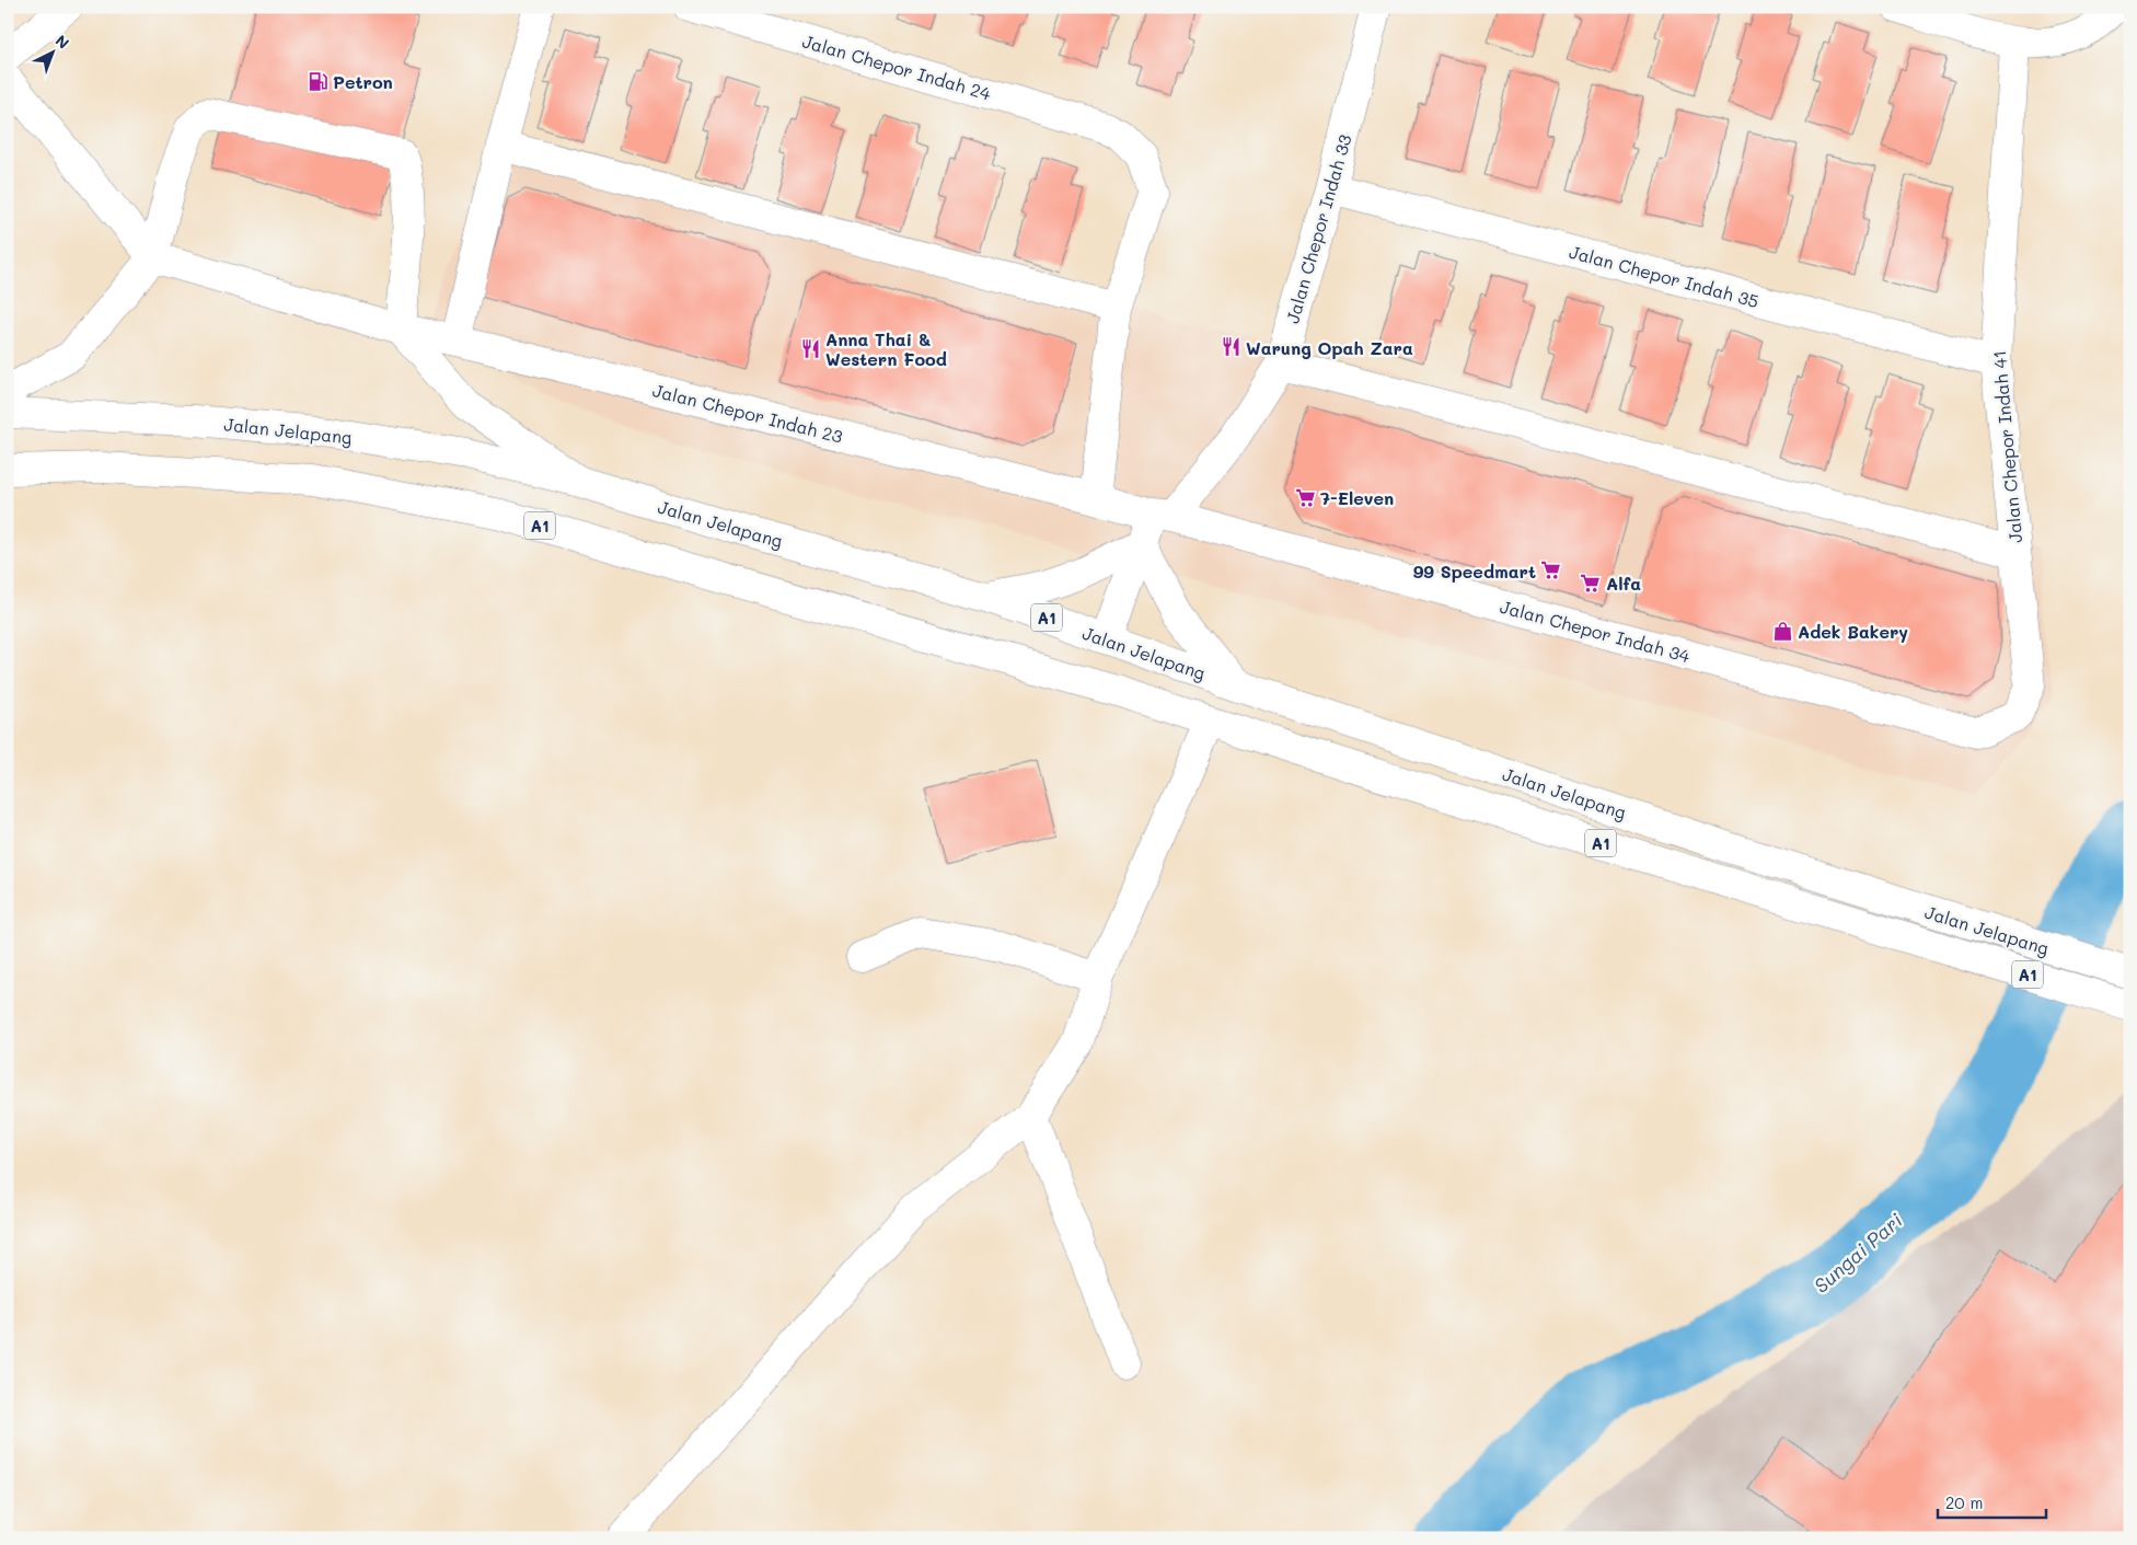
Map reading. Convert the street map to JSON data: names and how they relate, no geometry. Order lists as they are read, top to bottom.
{
  "streets": {
    "street": [
      "Jalan Chepor Indah 24",
      "Jalan Chepor Indah 33",
      "Jalan Chepor Indah 35",
      "Jalan Chepor Indah 23",
      "Jalan Jelapang",
      "Jalan Chepor Indah 41",
      "A1",
      "Jalan Chepor Indah 34"
    ]
  },
  "crossings": [
    ["Jalan Chepor Indah 24", "Jalan Chepor Indah 23"],
    ["Jalan Chepor Indah 33", "Jalan Chepor Indah 35"],
    ["Jalan Chepor Indah 33", "Jalan Chepor Indah 23"],
    ["Jalan Chepor Indah 33", "Jalan Jelapang"],
    ["Jalan Chepor Indah 33", "Jalan Chepor Indah 34"],
    ["Jalan Chepor Indah 35", "Jalan Chepor Indah 41"],
    ["Jalan Chepor Indah 23", "Jalan Chepor Indah 34"],
    ["Jalan Chepor Indah 41", "Jalan Chepor Indah 34"]
  ],
  "water": ["Sungai Pari"],
  "places": {
    "fuel station": ["Petron"],
    "restaurant": ["Warung Opah Zara", "Anna Thai & Western Food"],
    "supermarket": ["7-Eleven", "99 Speedmart", "Alfa"],
    "shop": ["Adek Bakery"]
  },
  "scale_bar": "20 m",
  "north": "top right"
}
